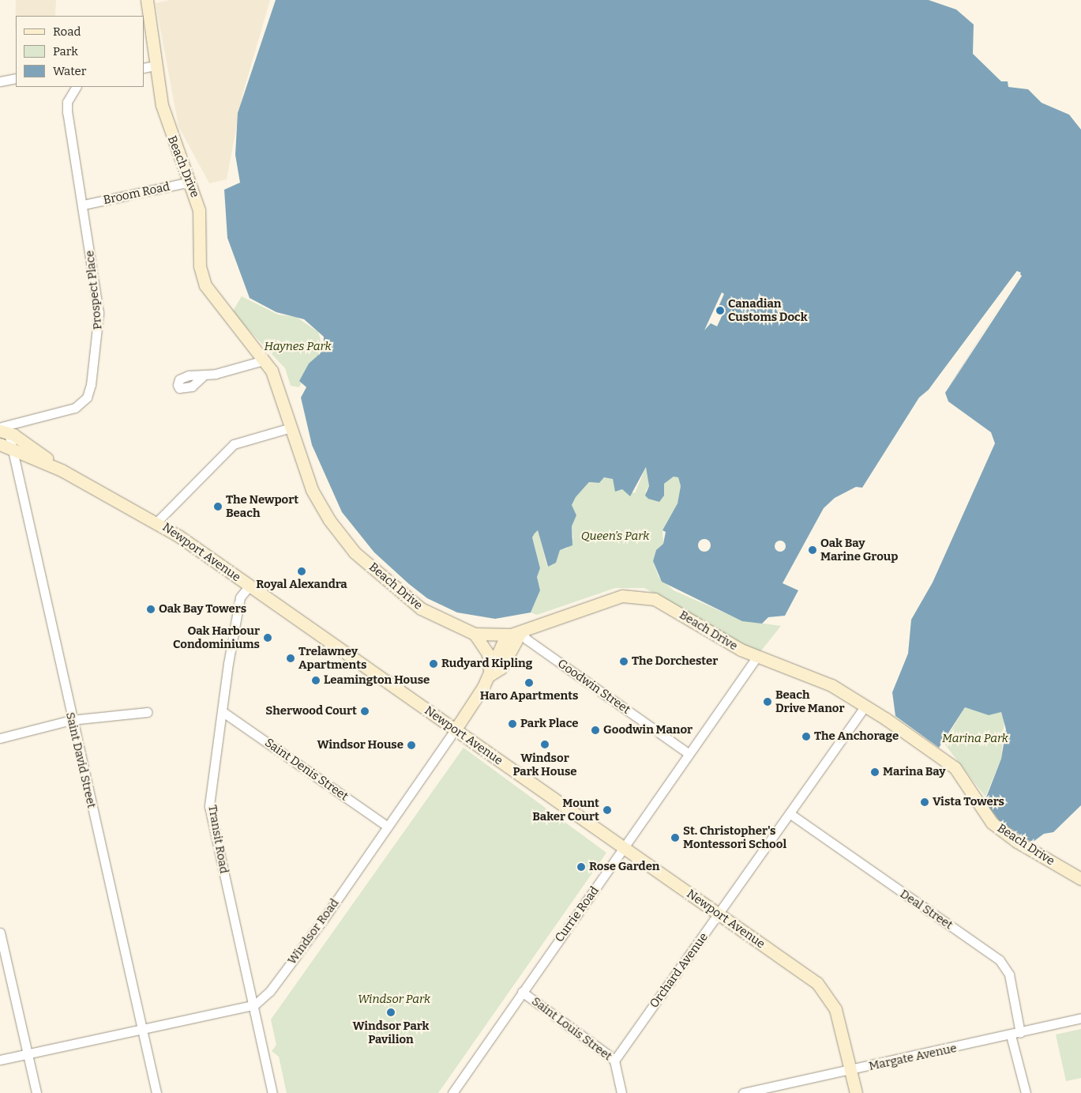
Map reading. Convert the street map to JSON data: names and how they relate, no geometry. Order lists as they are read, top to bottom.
{
  "streets": {
    "main road": ["Beach Drive", "Newport Avenue", "Windsor Road"],
    "street": [
      "Broom Road",
      "Prospect Place",
      "Goodwin Street",
      "Saint David Street",
      "Saint Denis Street",
      "Transit Road",
      "Deal Street",
      "Currie Road",
      "Orchard Avenue",
      "Saint Louis Street",
      "Margate Avenue"
    ]
  },
  "crossings": [
    ["Beach Drive", "Broom Road"],
    ["Beach Drive", "Goodwin Street"],
    ["Beach Drive", "Currie Road"],
    ["Beach Drive", "Windsor Road"],
    ["Beach Drive", "Orchard Avenue"],
    ["Broom Road", "Prospect Place"],
    ["Prospect Place", "Saint David Street"],
    ["Newport Avenue", "Saint David Street"],
    ["Newport Avenue", "Transit Road"],
    ["Newport Avenue", "Currie Road"],
    ["Newport Avenue", "Windsor Road"],
    ["Newport Avenue", "Orchard Avenue"],
    ["Newport Avenue", "Margate Avenue"],
    ["Goodwin Street", "Currie Road"],
    ["Saint David Street", "Windsor Road"],
    ["Saint Denis Street", "Transit Road"],
    ["Saint Denis Street", "Windsor Road"],
    ["Transit Road", "Windsor Road"],
    ["Deal Street", "Orchard Avenue"],
    ["Deal Street", "Margate Avenue"],
    ["Currie Road", "Saint Louis Street"],
    ["Orchard Avenue", "Saint Louis Street"]
  ],
  "parks": [
    "Haynes Park",
    "Queen’s Park",
    "Marina Park",
    "Windsor Park"
  ],
  "places": [
    "Canadian Customs Dock",
    "The Newport Beach",
    "Oak Bay Marine Group",
    "Royal Alexandra",
    "Oak Bay Towers",
    "Oak Harbour Condominiums",
    "Trelawney Apartments",
    "The Dorchester",
    "Rudyard Kipling",
    "Leamington House",
    "Haro Apartments",
    "Beach Drive Manor",
    "Sherwood Court",
    "Park Place",
    "Goodwin Manor",
    "The Anchorage",
    "Windsor Park House",
    "Windsor House",
    "Marina Bay",
    "Vista Towers",
    "Mount Baker Court",
    "St. Christopher's Montessori School",
    "Rose Garden",
    "Windsor Park Pavilion"
  ],
  "legend": ["Road", "Park", "Water"]
}
